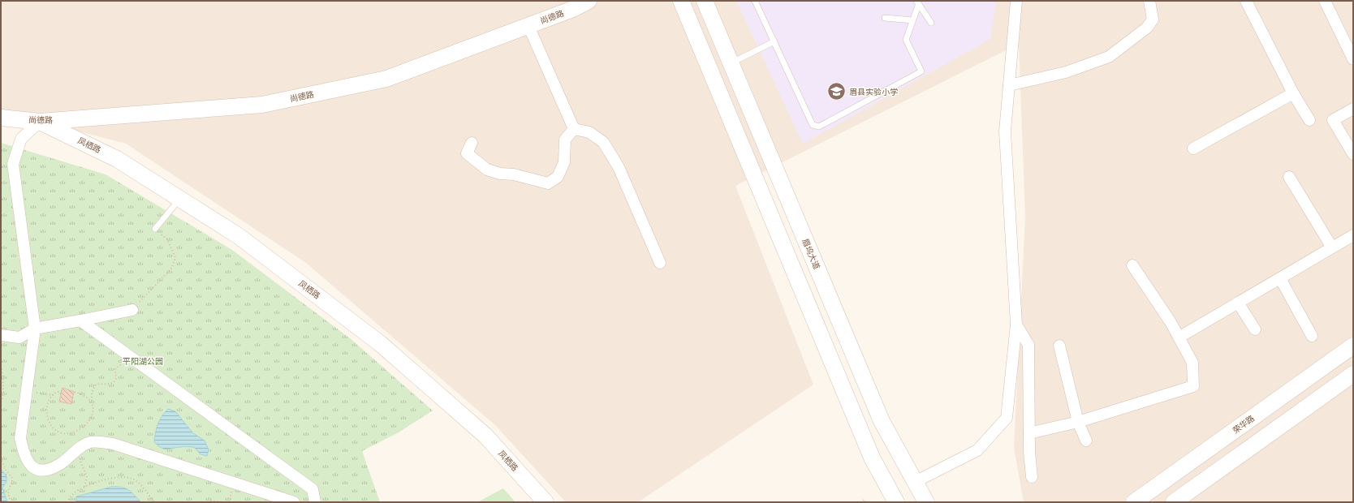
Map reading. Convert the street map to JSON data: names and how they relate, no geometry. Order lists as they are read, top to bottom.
{
  "streets": {
    "street": [
      "尚德路",
      "凤栖路",
      "眉坞大道",
      "荣华路"
    ]
  },
  "crossings": [
    ["尚德路", "凤栖路"]
  ],
  "parks": ["平阳湖公园"],
  "places": {
    "school or university": ["眉县实验小学"]
  }
}
